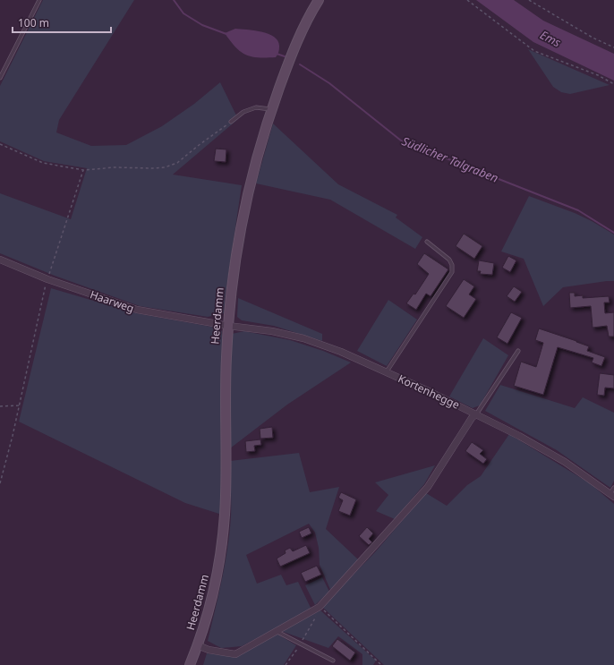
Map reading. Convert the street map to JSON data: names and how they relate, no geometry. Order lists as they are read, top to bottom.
{
  "streets": {
    "street": ["Haarweg", "Heerdamm", "Kortenhegge"]
  },
  "crossings": [
    ["Haarweg", "Heerdamm"],
    ["Haarweg", "Kortenhegge"],
    ["Heerdamm", "Kortenhegge"]
  ],
  "water": ["Ems", "Südlicher Talgraben"],
  "scale_bar": "100 m"
}
